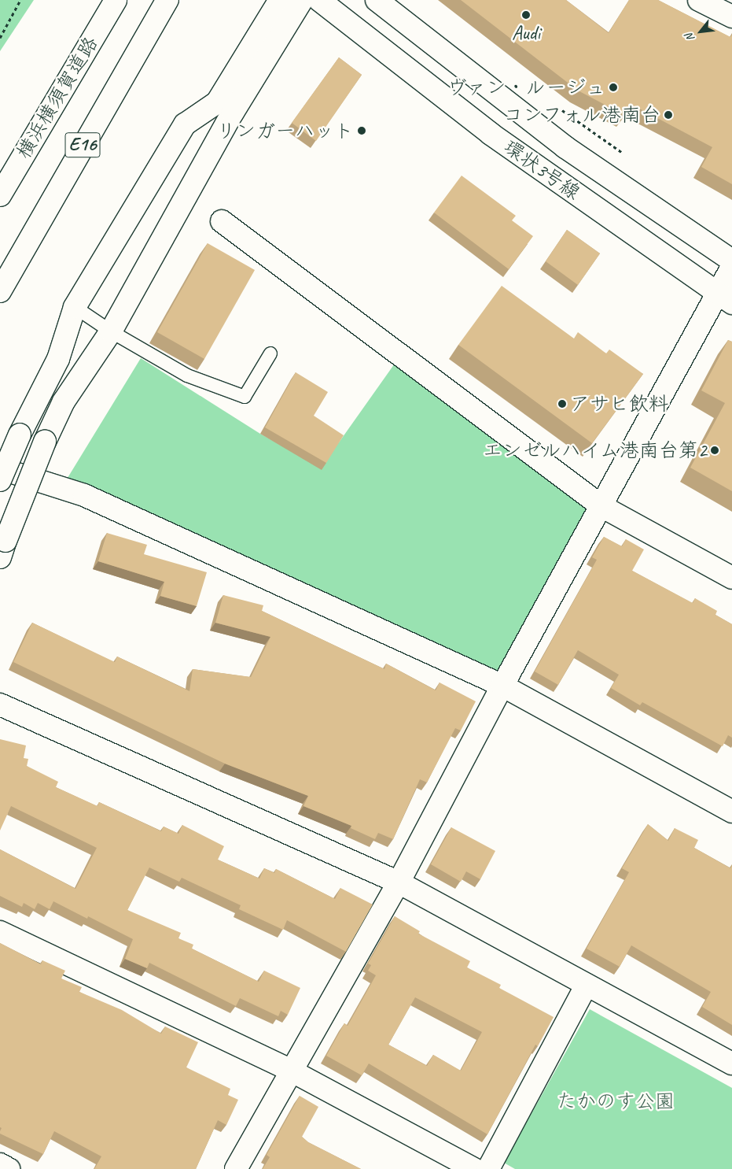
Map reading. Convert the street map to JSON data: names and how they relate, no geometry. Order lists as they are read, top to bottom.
{
  "streets": {
    "main road": ["横浜横須賀道路", "E16", "環状3号線"]
  },
  "parks": ["たかのす公園"],
  "places": [
    "Audi",
    "ヴァン・ルージュ",
    "コンフォル港南台",
    "リンガーハット",
    "アサヒ飲料",
    "エンゼルハイム港南台第2"
  ],
  "north": "bottom left"
}
